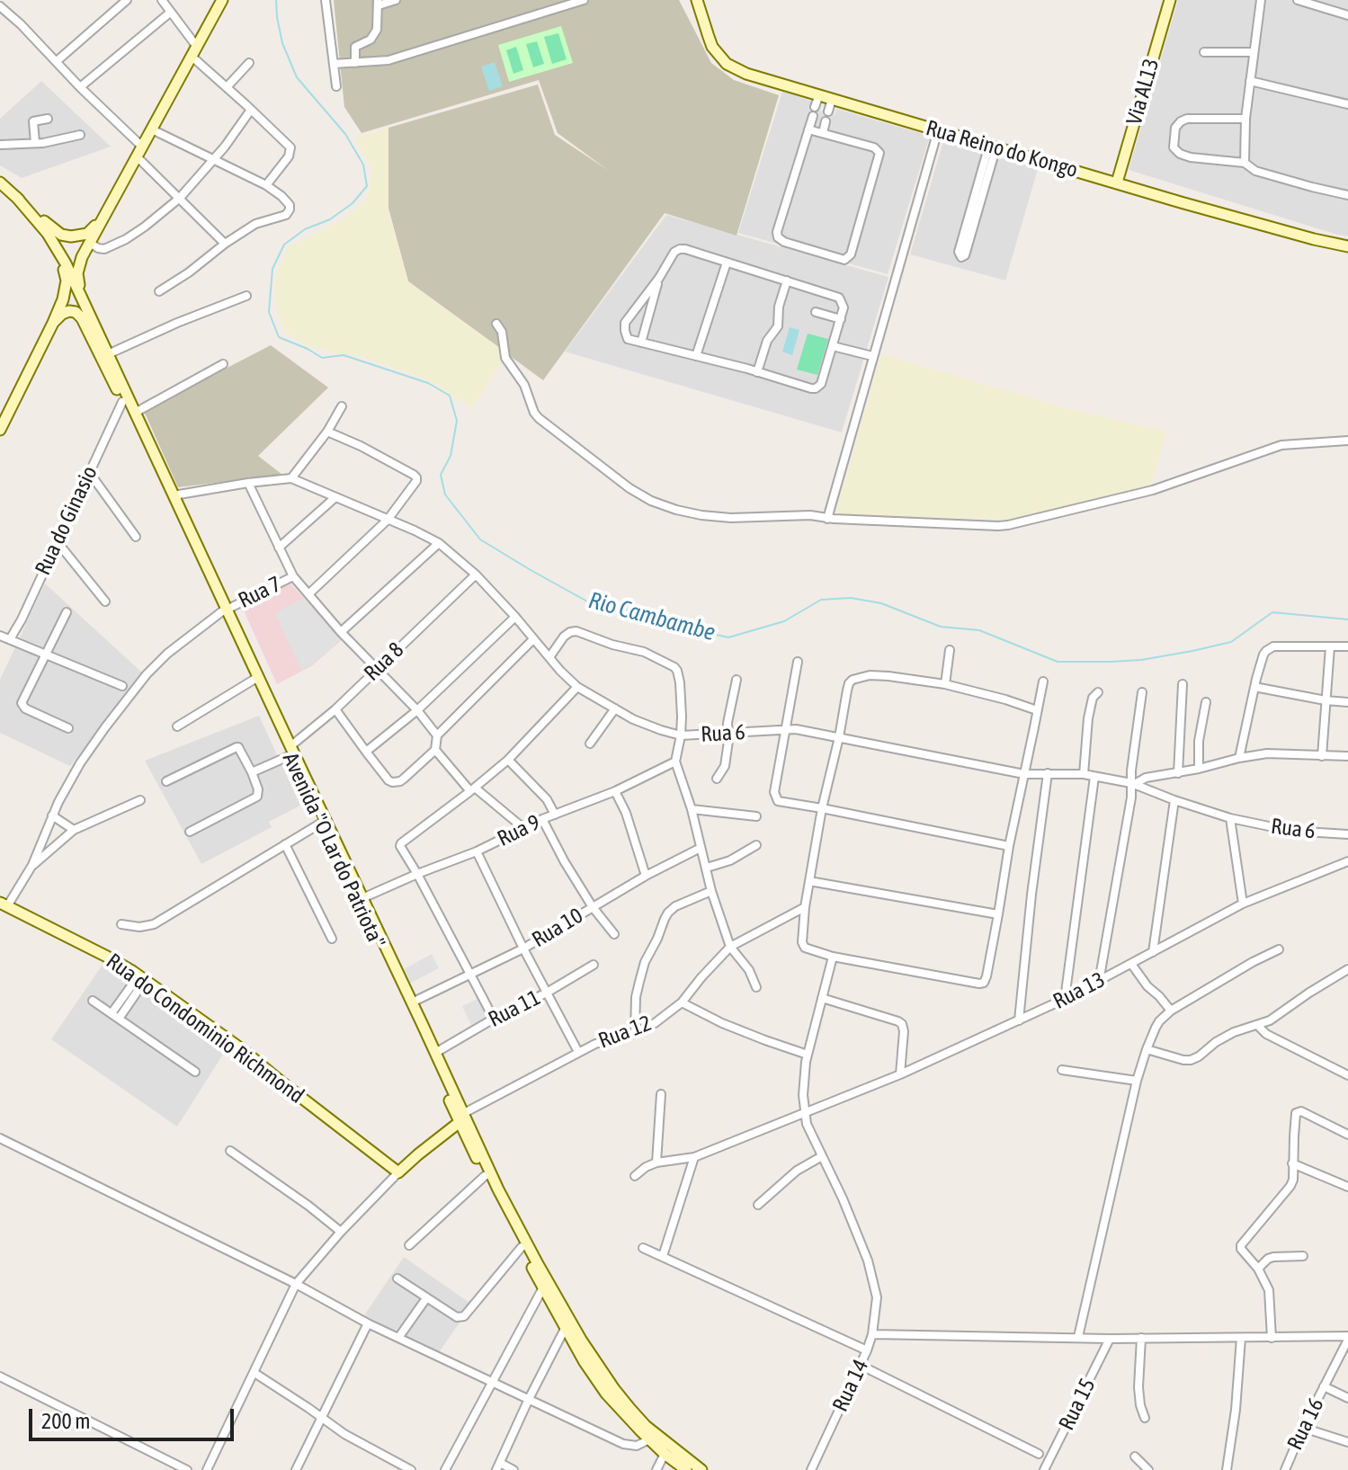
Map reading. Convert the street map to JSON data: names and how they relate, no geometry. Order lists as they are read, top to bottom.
{
  "streets": {
    "main road": [
      "Via AL13",
      "Rua Reino do Kongo",
      "Avenida \"O Lar do Patriota\"",
      "Rua do Condominio Richmond"
    ],
    "street": [
      "Rua do Ginasio",
      "Rua 7",
      "Rua 8",
      "Rua 6",
      "Rua 9",
      "Rua 10",
      "Rua 13",
      "Rua 11",
      "Rua 12",
      "Rua 14",
      "Rua 15",
      "Rua 16"
    ]
  },
  "crossings": [
    ["Via AL13", "Rua Reino do Kongo"],
    ["Rua do Ginasio", "Avenida \"O Lar do Patriota\""],
    ["Rua 7", "Avenida \"O Lar do Patriota\""],
    ["Rua 8", "Rua 6"],
    ["Rua 8", "Avenida \"O Lar do Patriota\""],
    ["Rua 6", "Avenida \"O Lar do Patriota\""],
    ["Rua 9", "Avenida \"O Lar do Patriota\""],
    ["Avenida \"O Lar do Patriota\"", "Rua 10"],
    ["Avenida \"O Lar do Patriota\"", "Rua 11"],
    ["Avenida \"O Lar do Patriota\"", "Rua 12"]
  ],
  "water": ["Rio Cambambe"],
  "scale_bar": "200 m"
}
